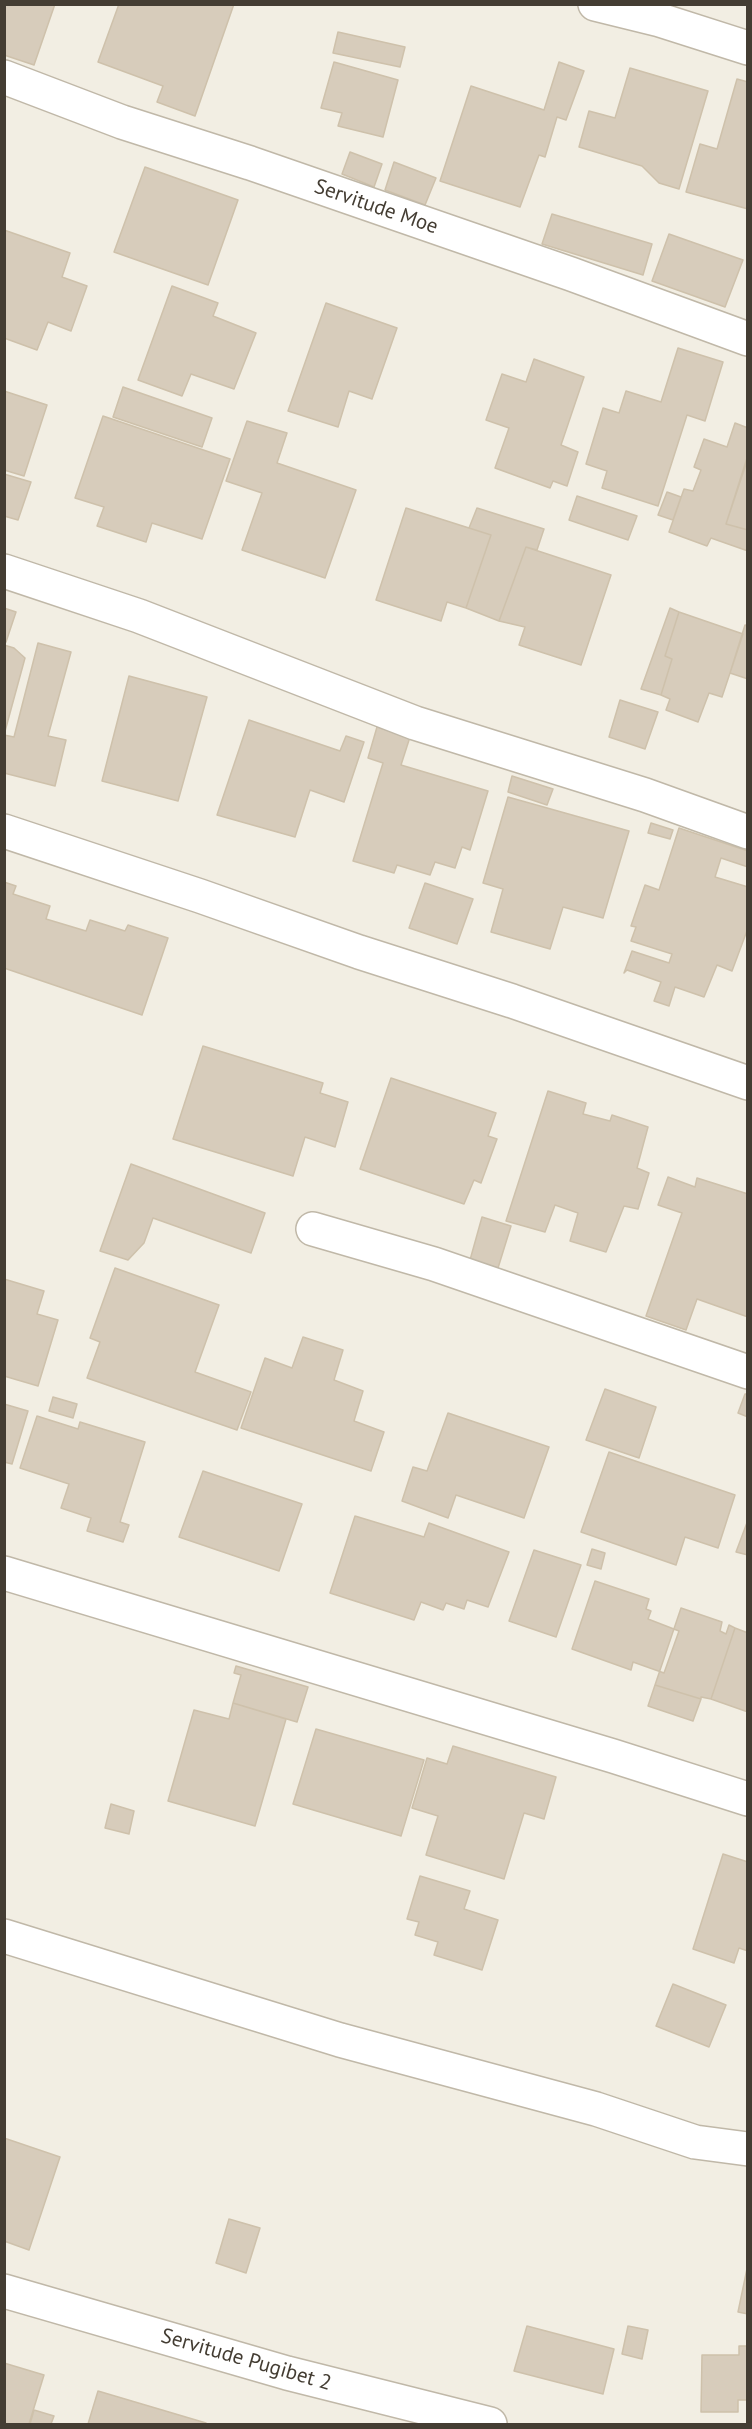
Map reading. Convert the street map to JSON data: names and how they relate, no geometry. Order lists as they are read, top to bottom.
{
  "streets": {
    "street": ["Servitude Moe", "Servitude Pugibet 2"]
  }
}
